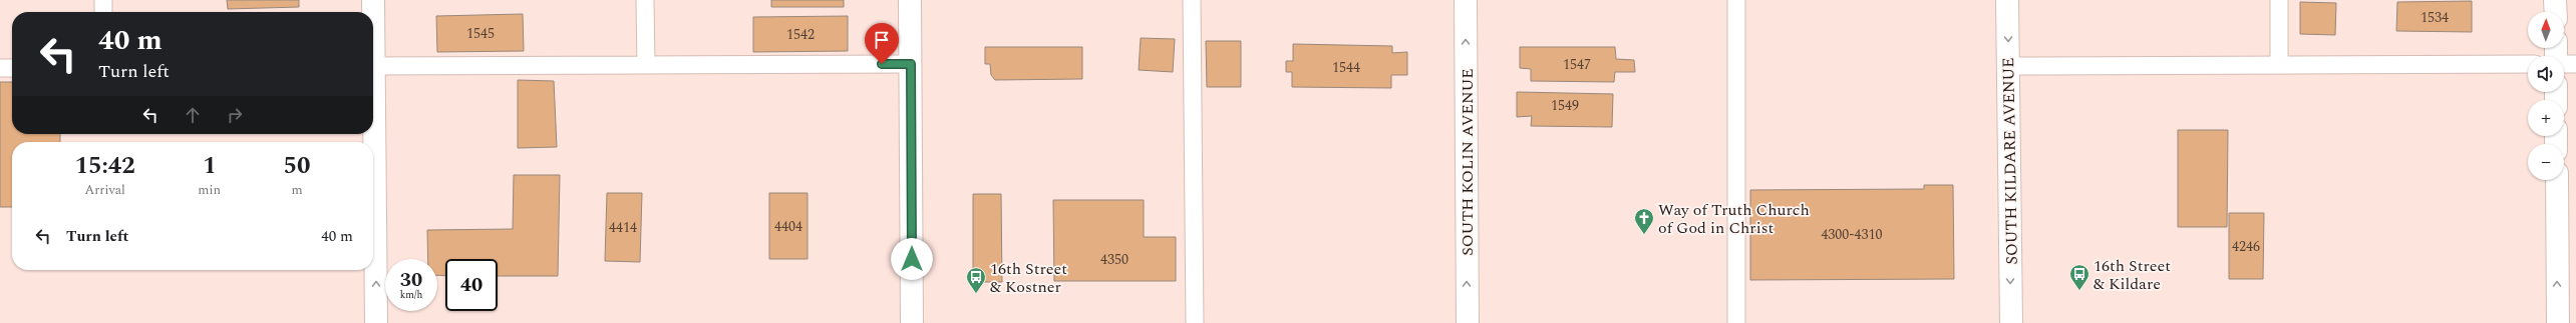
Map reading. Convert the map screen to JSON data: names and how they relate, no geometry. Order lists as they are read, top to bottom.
{
  "streets": {
    "street": ["SOUTH KILDARE AVENUE", "SOUTH KOLIN AVENUE"]
  },
  "one_way": ["SOUTH KILDARE AVENUE", "SOUTH KOLIN AVENUE"],
  "places": {
    "church": ["Way of Truth Church of God in Christ"],
    "bus stop": ["16th Street & Kildare", "16th Street & Kostner"]
  },
  "house_numbers": [
    "1534",
    "1545",
    "1542",
    "1547",
    "1544",
    "1549",
    "4404",
    "4414",
    "4300-4310",
    "4246",
    "4350"
  ],
  "north": "top",
  "page": {
    "map_buttons": ["+", "−"],
    "turn": ["40 m", "Turn left"],
    "eta": [
      "15:42",
      "Arrival",
      "1",
      "min",
      "50",
      "m"
    ],
    "list": [
      {
        "name": "Turn left",
        "value": "40 m"
      }
    ],
    "speed": "30 km/h",
    "limit": "40"
  }
}
